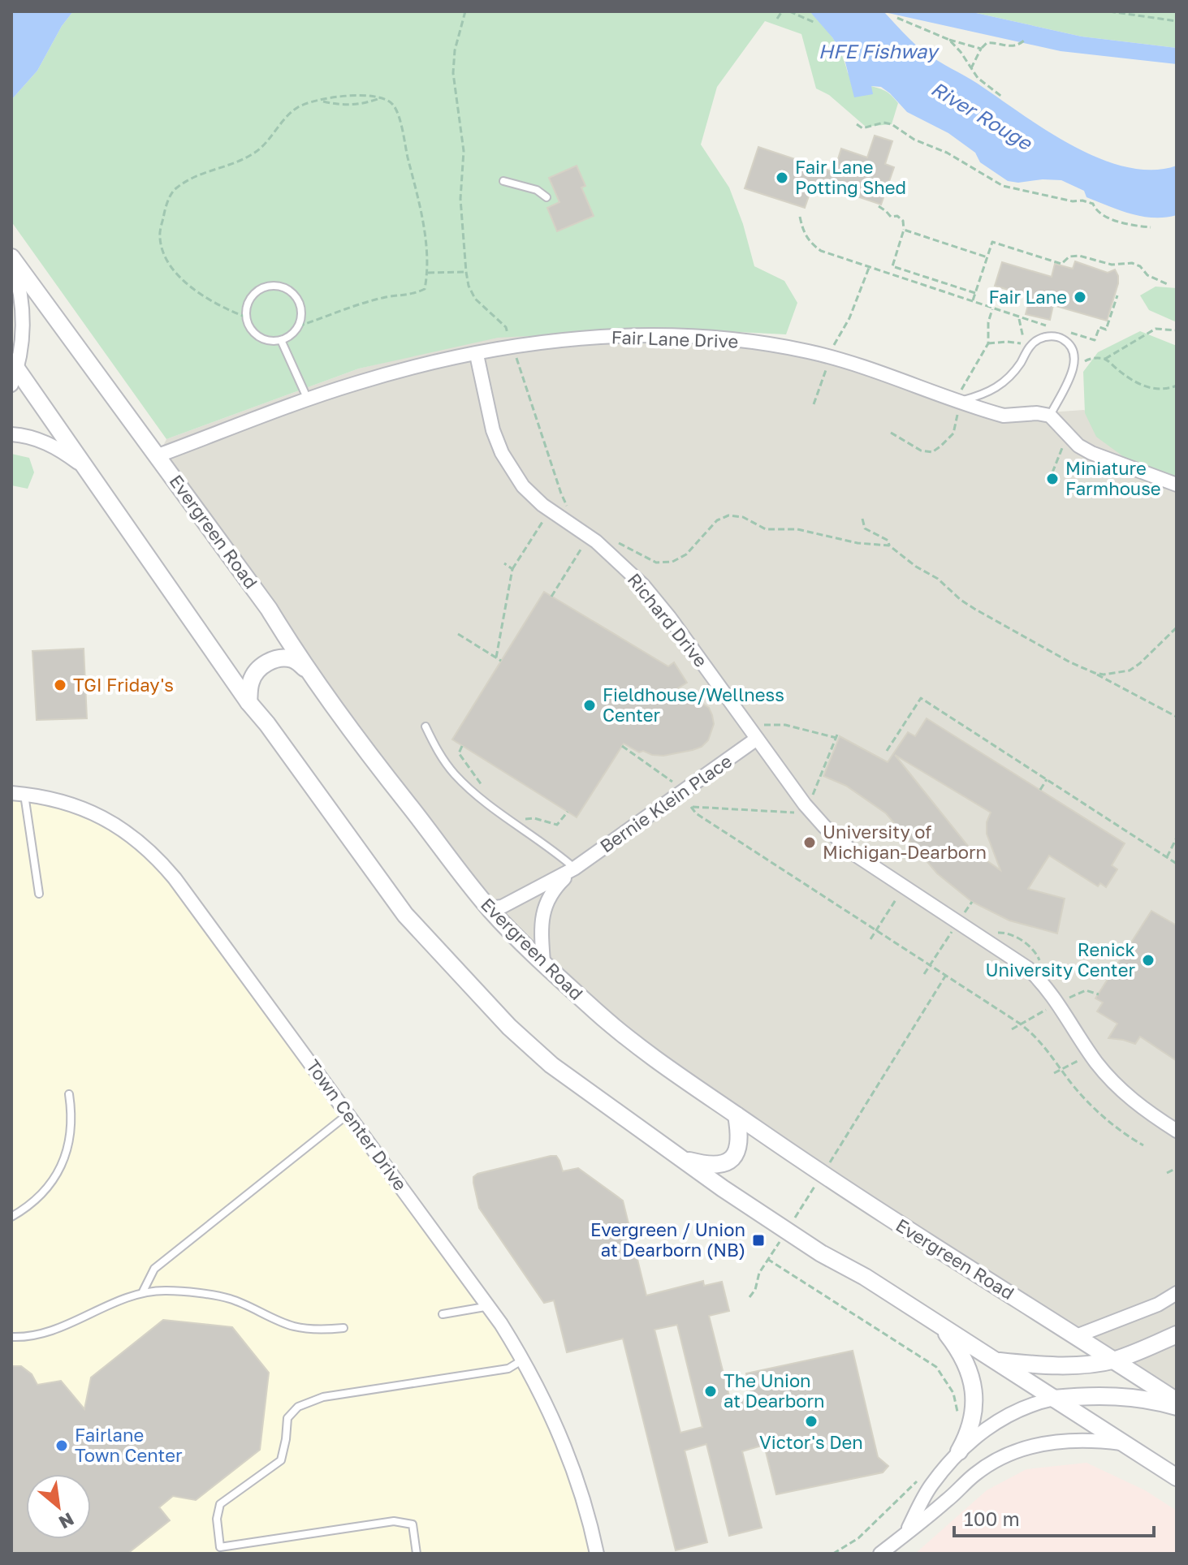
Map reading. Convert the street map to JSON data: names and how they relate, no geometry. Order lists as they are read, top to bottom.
{
  "streets": {
    "street": [
      "Fair Lane Drive",
      "Evergreen Road",
      "Richard Drive",
      "Bernie Klein Place",
      "Town Center Drive"
    ]
  },
  "crossings": [
    ["Fair Lane Drive", "Evergreen Road"],
    ["Fair Lane Drive", "Richard Drive"],
    ["Evergreen Road", "Bernie Klein Place"],
    ["Richard Drive", "Bernie Klein Place"]
  ],
  "water": ["HFE Fishway", "River Rouge"],
  "places": {
    "other": [
      "Fair Lane Potting Shed",
      "Fair Lane",
      "Miniature Farmhouse",
      "TGI Friday's",
      "Fieldhouse/Wellness Center",
      "University of Michigan-Dearborn",
      "Renick University Center",
      "The Union at Dearborn",
      "Victor's Den",
      "Fairlane Town Center"
    ],
    "transit": ["Evergreen / Union at Dearborn (NB)"]
  },
  "scale_bar": "100 m",
  "north": "bottom right"
}
